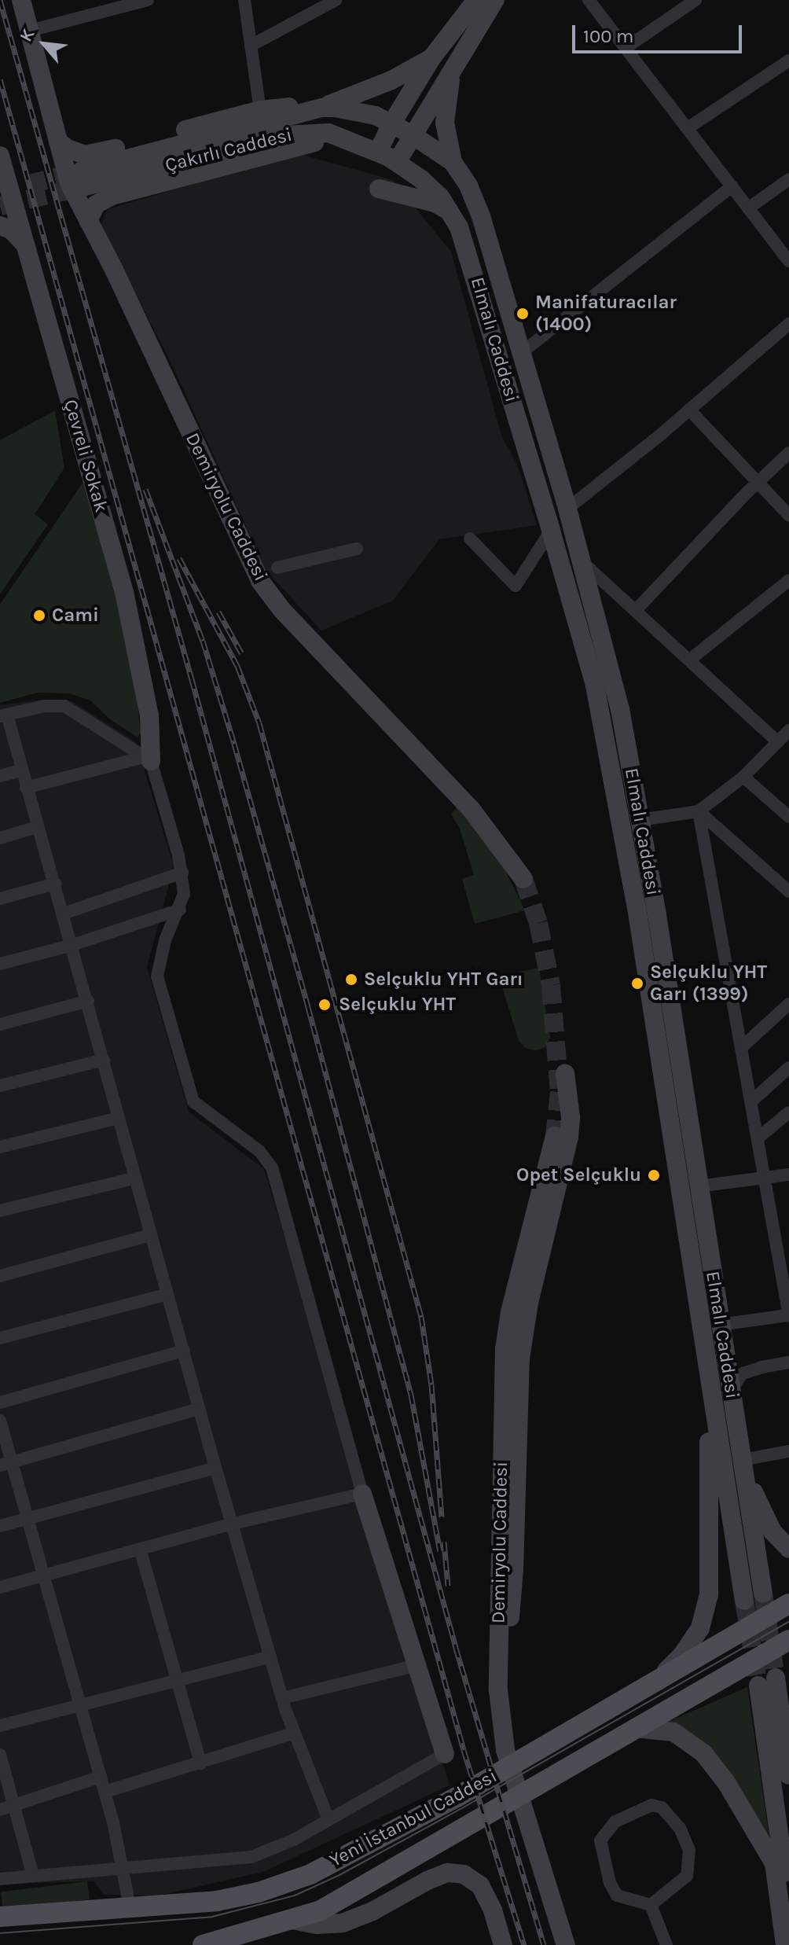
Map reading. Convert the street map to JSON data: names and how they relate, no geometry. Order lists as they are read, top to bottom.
{
  "streets": {
    "main road": [
      "Çakırlı Caddesi",
      "Elmalı Caddesi",
      "Çevreli Sokak",
      "Demiryolu Caddesi",
      "Yeni İstanbul Caddesi"
    ]
  },
  "crossings": [
    ["Çakırlı Caddesi", "Elmalı Caddesi"]
  ],
  "places": [
    "Manifaturacılar (1400)",
    "Cami",
    "Selçuklu YHT Garı",
    "Selçuklu YHT Garı (1399)",
    "Selçuklu YHT",
    "Opet Selçuklu"
  ],
  "scale_bar": "100 m",
  "north": "top left"
}
